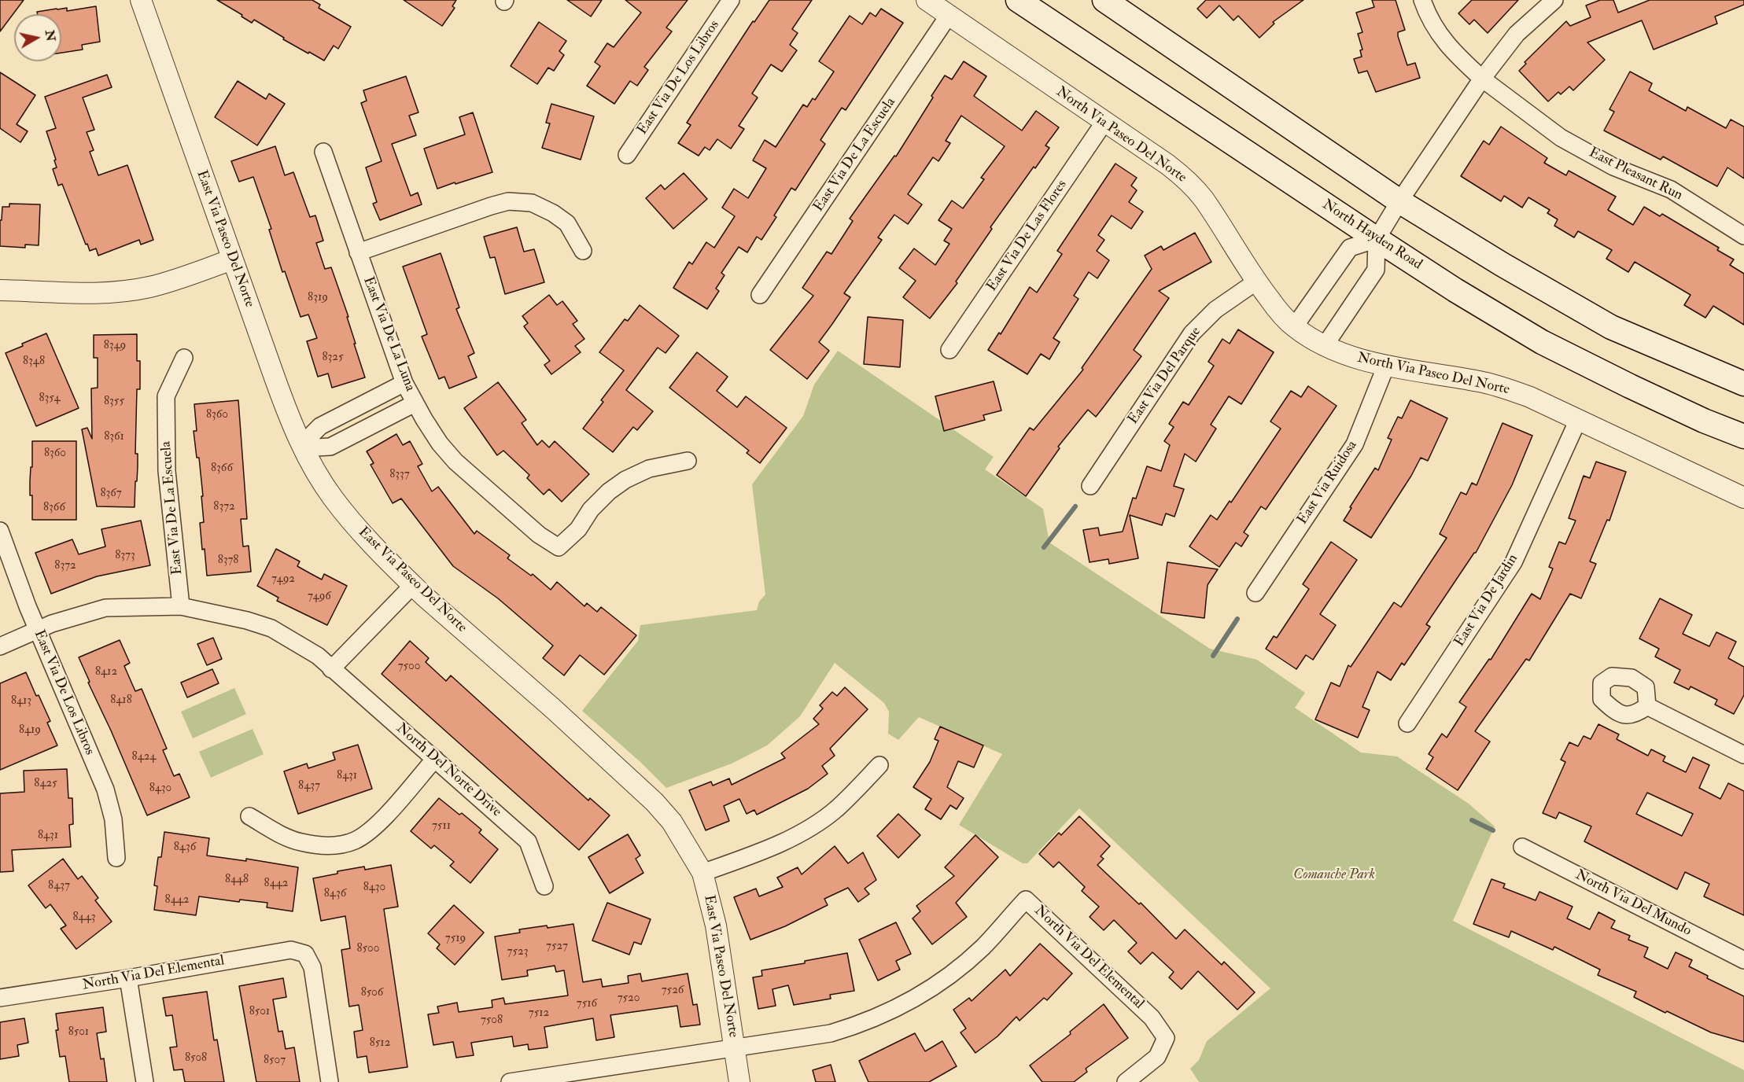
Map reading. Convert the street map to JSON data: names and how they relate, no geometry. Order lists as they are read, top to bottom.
{
  "streets": {
    "main road": ["North Hayden Road"],
    "street": [
      "East Via De Los Libros",
      "North Via Paseo Del Norte",
      "East Via De La Escuela",
      "East Pleasant Run",
      "East Via De Las Flores",
      "East Via Paseo Del Norte",
      "East Via De La Luna",
      "East Via Del Parque",
      "East Via Ruidosa",
      "East Via De Jardin",
      "North Del Norte Drive",
      "North Via Del Mundo",
      "North Via Del Elemental"
    ]
  },
  "crossings": [
    ["East Via De Los Libros", "North Del Norte Drive"],
    ["North Via Paseo Del Norte", "East Via De La Escuela"],
    ["North Via Paseo Del Norte", "East Via De Las Flores"],
    ["North Via Paseo Del Norte", "East Via Del Parque"],
    ["North Via Paseo Del Norte", "East Via Ruidosa"],
    ["North Via Paseo Del Norte", "East Via De Jardin"],
    ["East Via De La Escuela", "North Del Norte Drive"],
    ["East Via Paseo Del Norte", "North Via Del Elemental"]
  ],
  "parks": ["Comanche Park"],
  "house_numbers": [
    "8319",
    "8349",
    "8325",
    "8348",
    "8354",
    "8355",
    "8360",
    "8361",
    "8360",
    "8366",
    "8337",
    "8367",
    "8372",
    "8366",
    "8373",
    "8378",
    "8372",
    "7492",
    "7496",
    "7500",
    "8412",
    "8418",
    "8413",
    "8419",
    "8424",
    "8431",
    "8425",
    "8437",
    "8430",
    "7511",
    "8431",
    "8436",
    "8448",
    "8442",
    "8437",
    "8430",
    "8436",
    "8442",
    "8443",
    "7519",
    "7527",
    "8500",
    "7523",
    "7526",
    "8506",
    "7520",
    "7516",
    "8501",
    "7512",
    "7508",
    "8501",
    "8512",
    "8508",
    "8507"
  ],
  "north": "right"
}
